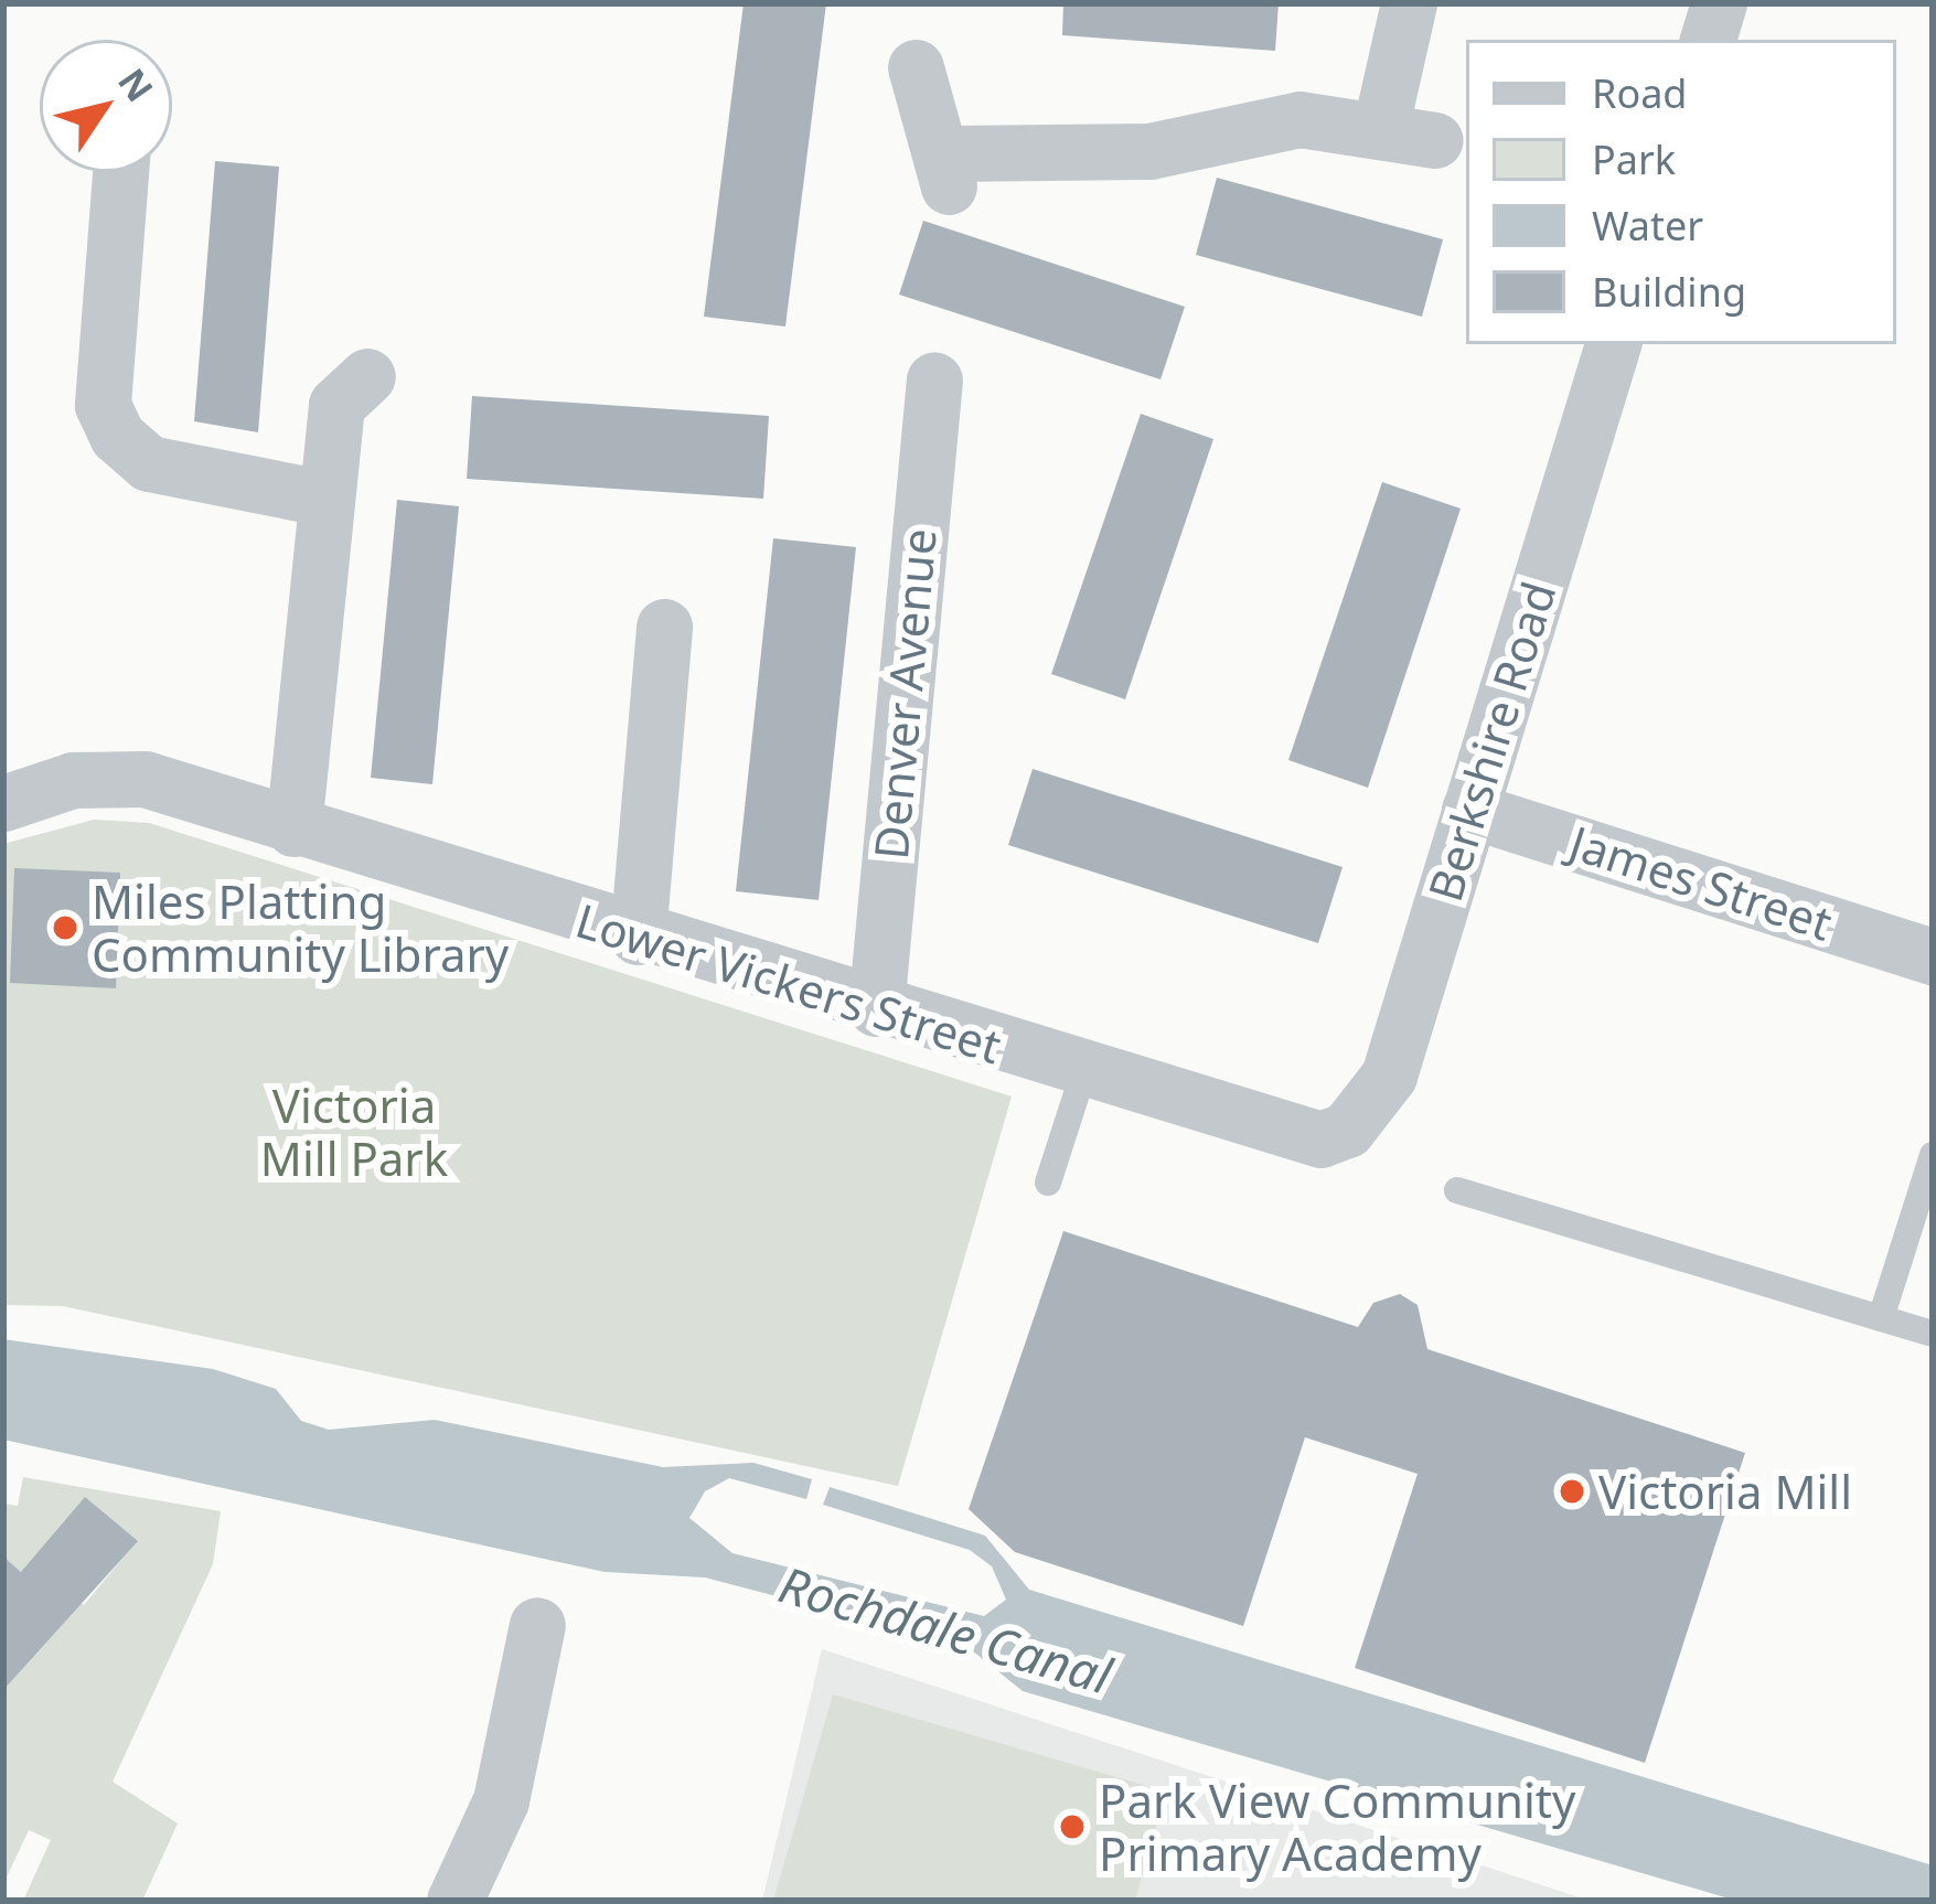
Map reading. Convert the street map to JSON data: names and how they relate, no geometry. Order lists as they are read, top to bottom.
{
  "streets": {
    "street": [
      "Denver Avenue",
      "Berkshire Road",
      "James Street",
      "Lower Vickers Street"
    ]
  },
  "crossings": [
    ["Denver Avenue", "Lower Vickers Street"],
    ["Berkshire Road", "James Street"],
    ["Berkshire Road", "Lower Vickers Street"]
  ],
  "water": ["Rochdale Canal"],
  "parks": ["Victoria Mill Park"],
  "places": ["Miles Platting Community Library", "Victoria Mill", "Park View Community Primary Academy"],
  "legend": [
    "Road",
    "Park",
    "Water",
    "Building"
  ],
  "north": "top right"
}
